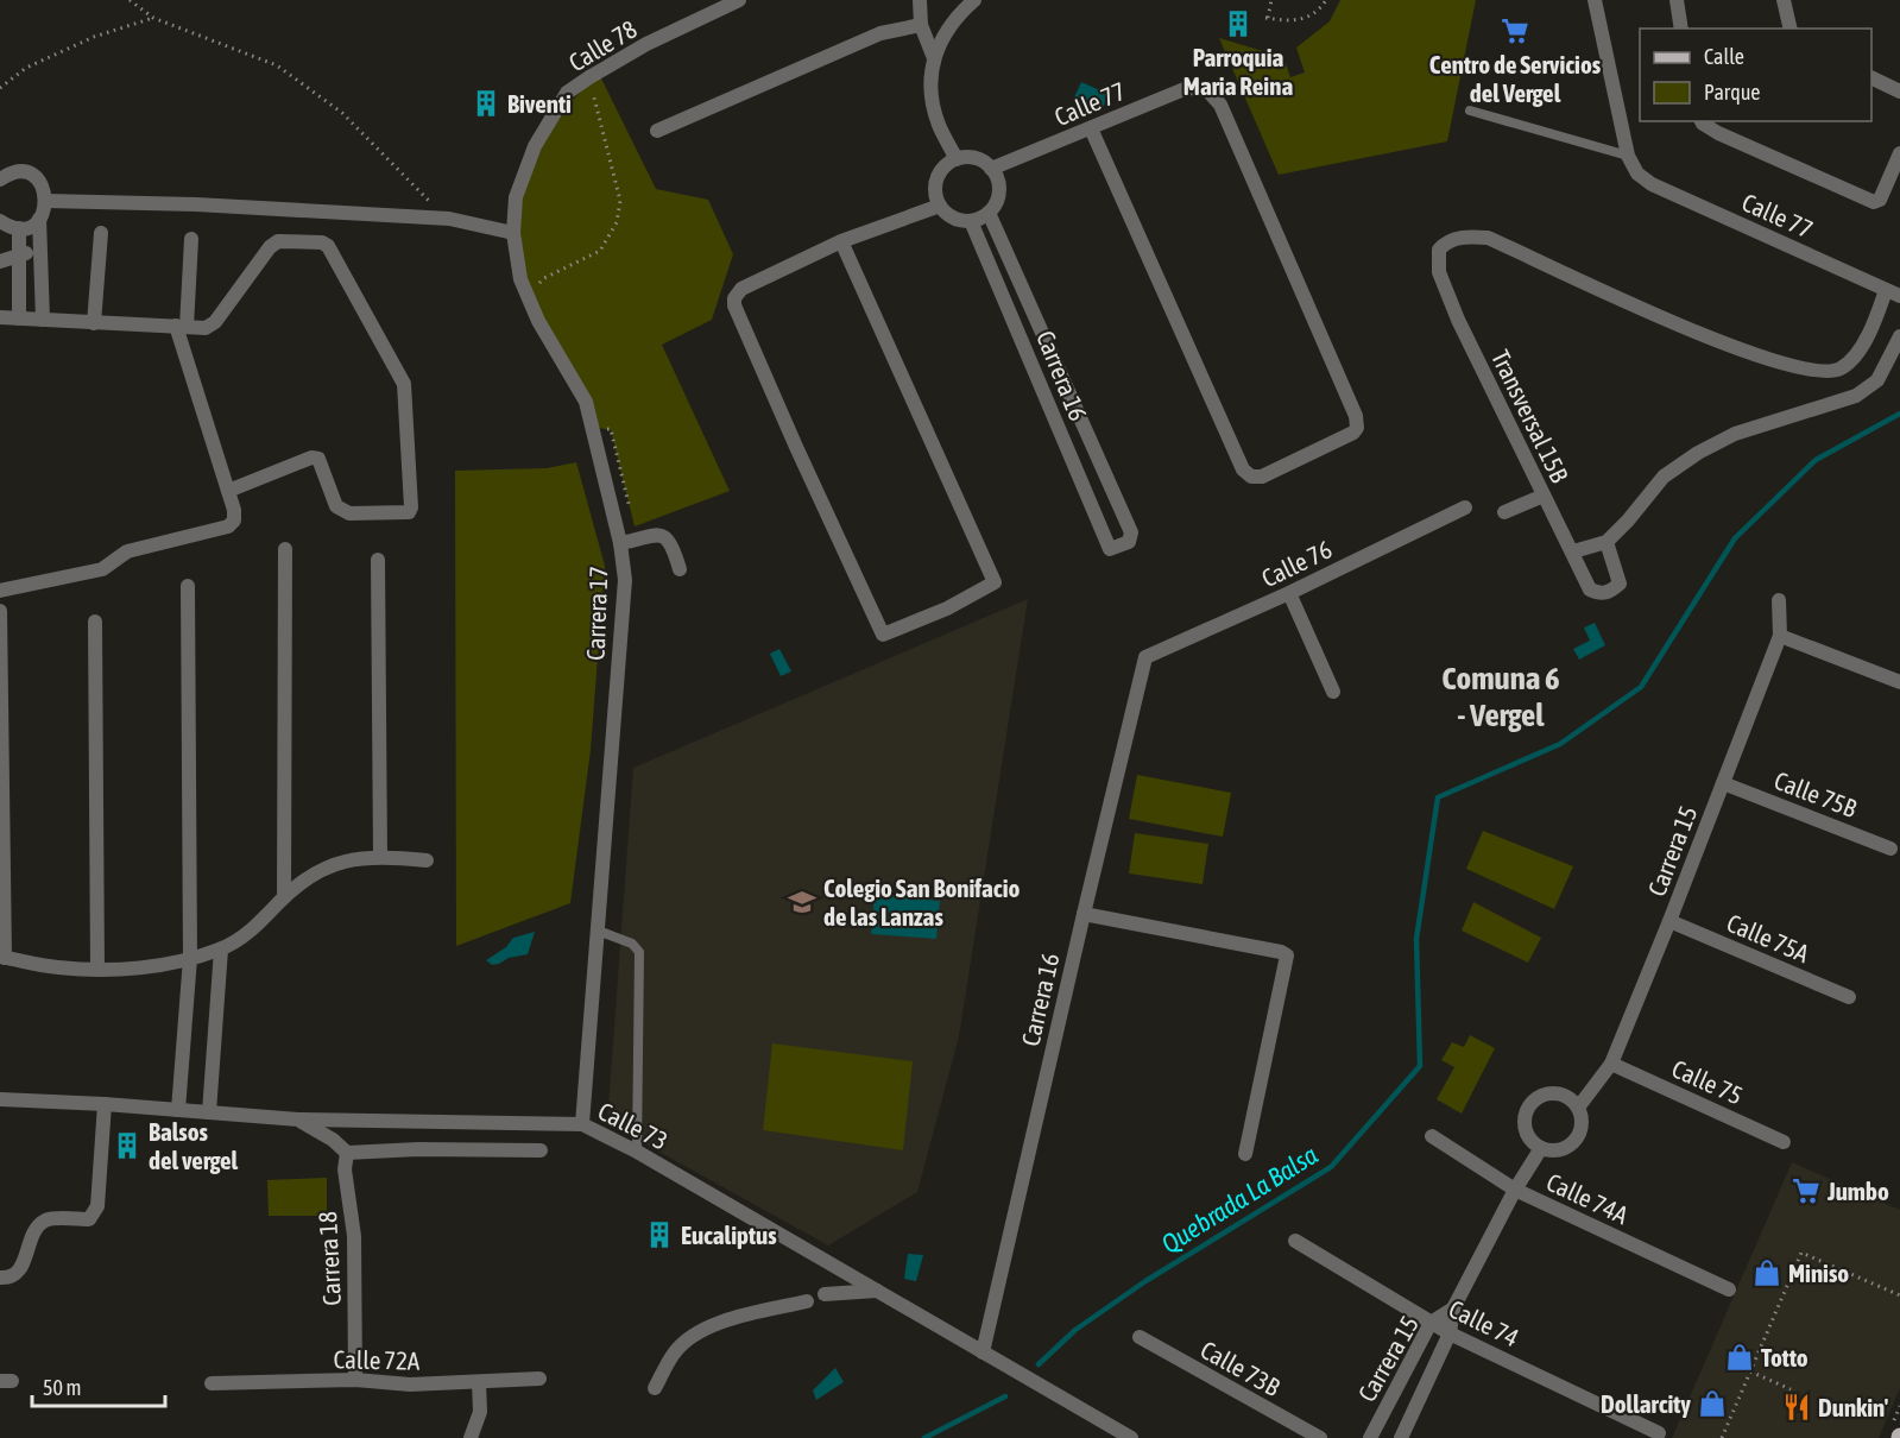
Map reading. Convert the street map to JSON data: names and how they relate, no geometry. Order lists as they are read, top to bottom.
{
  "streets": {
    "street": [
      "Calle 78",
      "Calle 77",
      "Carrera 16",
      "Transversal 15B",
      "Calle 76",
      "Carrera 17",
      "Calle 75B",
      "Carrera 15",
      "Calle 75A",
      "Calle 75",
      "Calle 73",
      "Calle 74A",
      "Carrera 18",
      "Calle 74",
      "Calle 72A",
      "Calle 73B"
    ]
  },
  "crossings": [
    ["Calle 78", "Carrera 17"],
    ["Calle 77", "Carrera 16"],
    ["Calle 77", "Transversal 15B"],
    ["Carrera 16", "Calle 76"],
    ["Carrera 16", "Calle 73"],
    ["Carrera 17", "Calle 73"],
    ["Calle 75B", "Carrera 15"],
    ["Carrera 15", "Calle 75A"],
    ["Carrera 15", "Calle 75"],
    ["Carrera 15", "Calle 74A"],
    ["Carrera 15", "Calle 74"],
    ["Carrera 18", "Calle 72A"]
  ],
  "districts": ["Comuna 6 - Vergel"],
  "water": ["Quebrada La Balsa"],
  "places": {
    "building": [
      "Parroquia Maria Reina",
      "Biventi",
      "Balsos del vergel",
      "Eucaliptus"
    ],
    "supermarket": ["Centro de Servicios del Vergel", "Jumbo"],
    "school or university": ["Colegio San Bonifacio de las Lanzas"],
    "shop": ["Miniso", "Totto", "Dollarcity"],
    "restaurant": ["Dunkin'"]
  },
  "legend": ["Calle", "Parque"],
  "scale_bar": "50 m"
}
